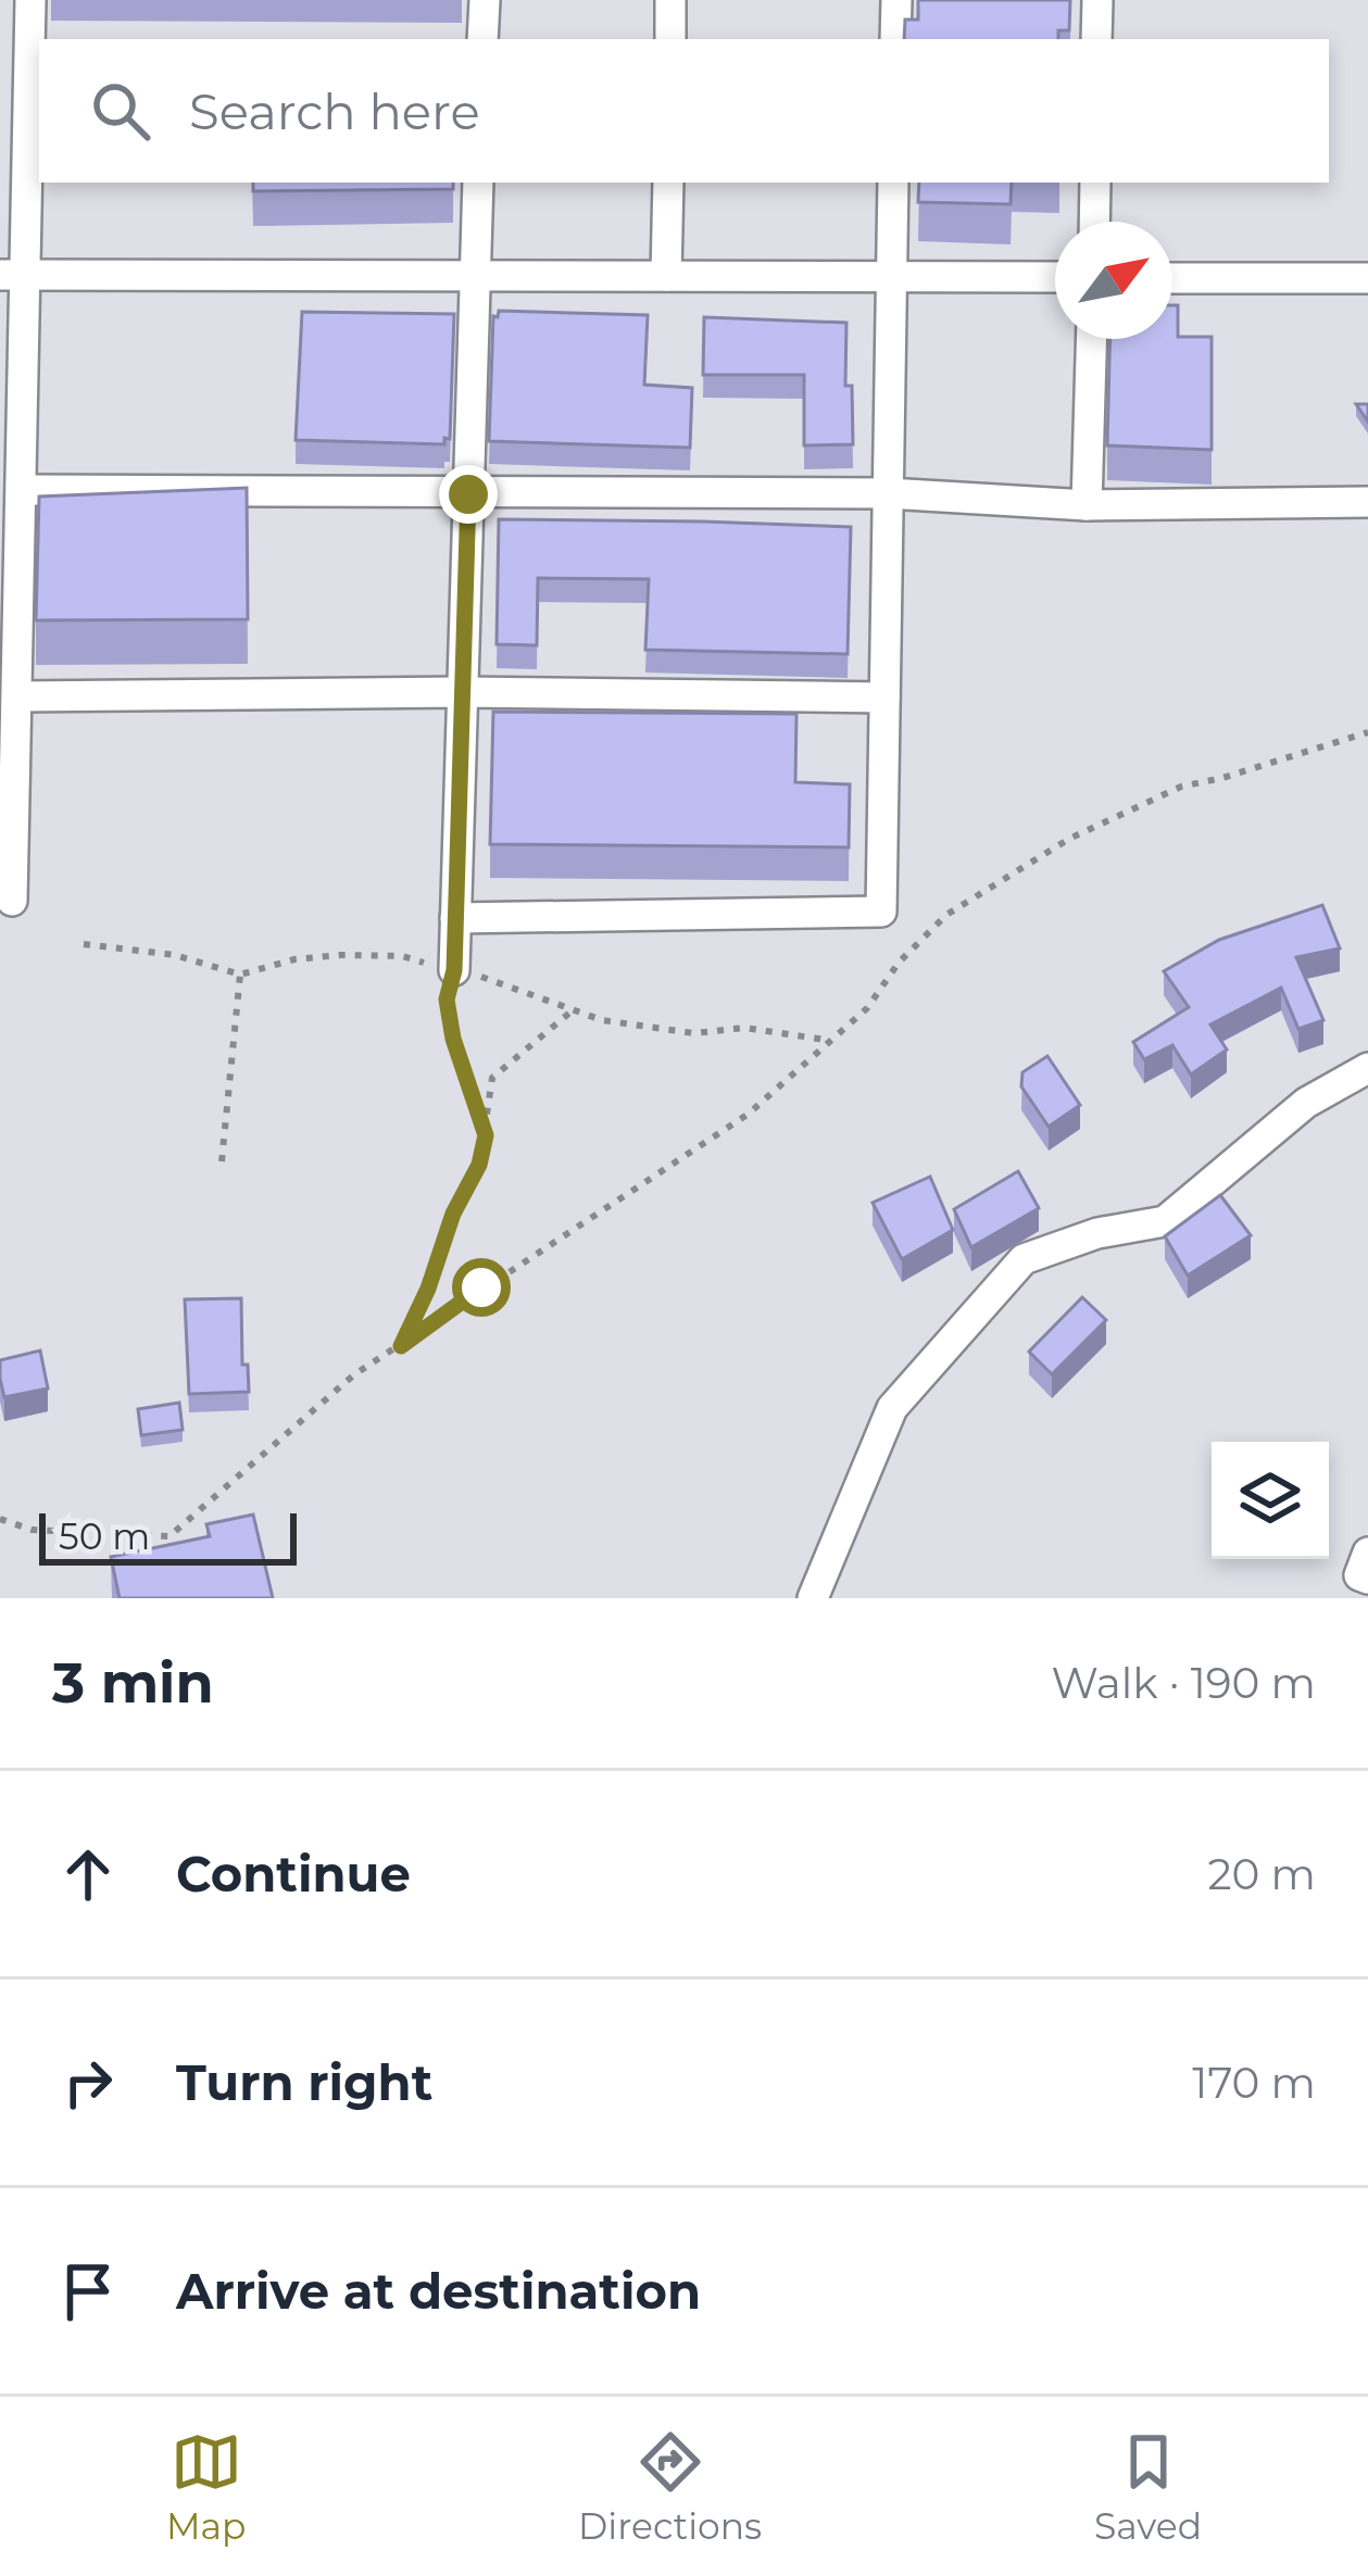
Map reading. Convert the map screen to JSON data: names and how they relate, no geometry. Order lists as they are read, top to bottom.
{
  "scale_bar": "50 m",
  "north": "top right",
  "page": {
    "search": "Search here",
    "scale": "50 m",
    "heading": ["3 min", "Walk · 190 m"],
    "list": [
      ["Continue", "20 m"],
      ["Turn right", "170 m"],
      "Arrive at destination"
    ],
    "nav": ["Map", "Directions", "Saved"]
  }
}
